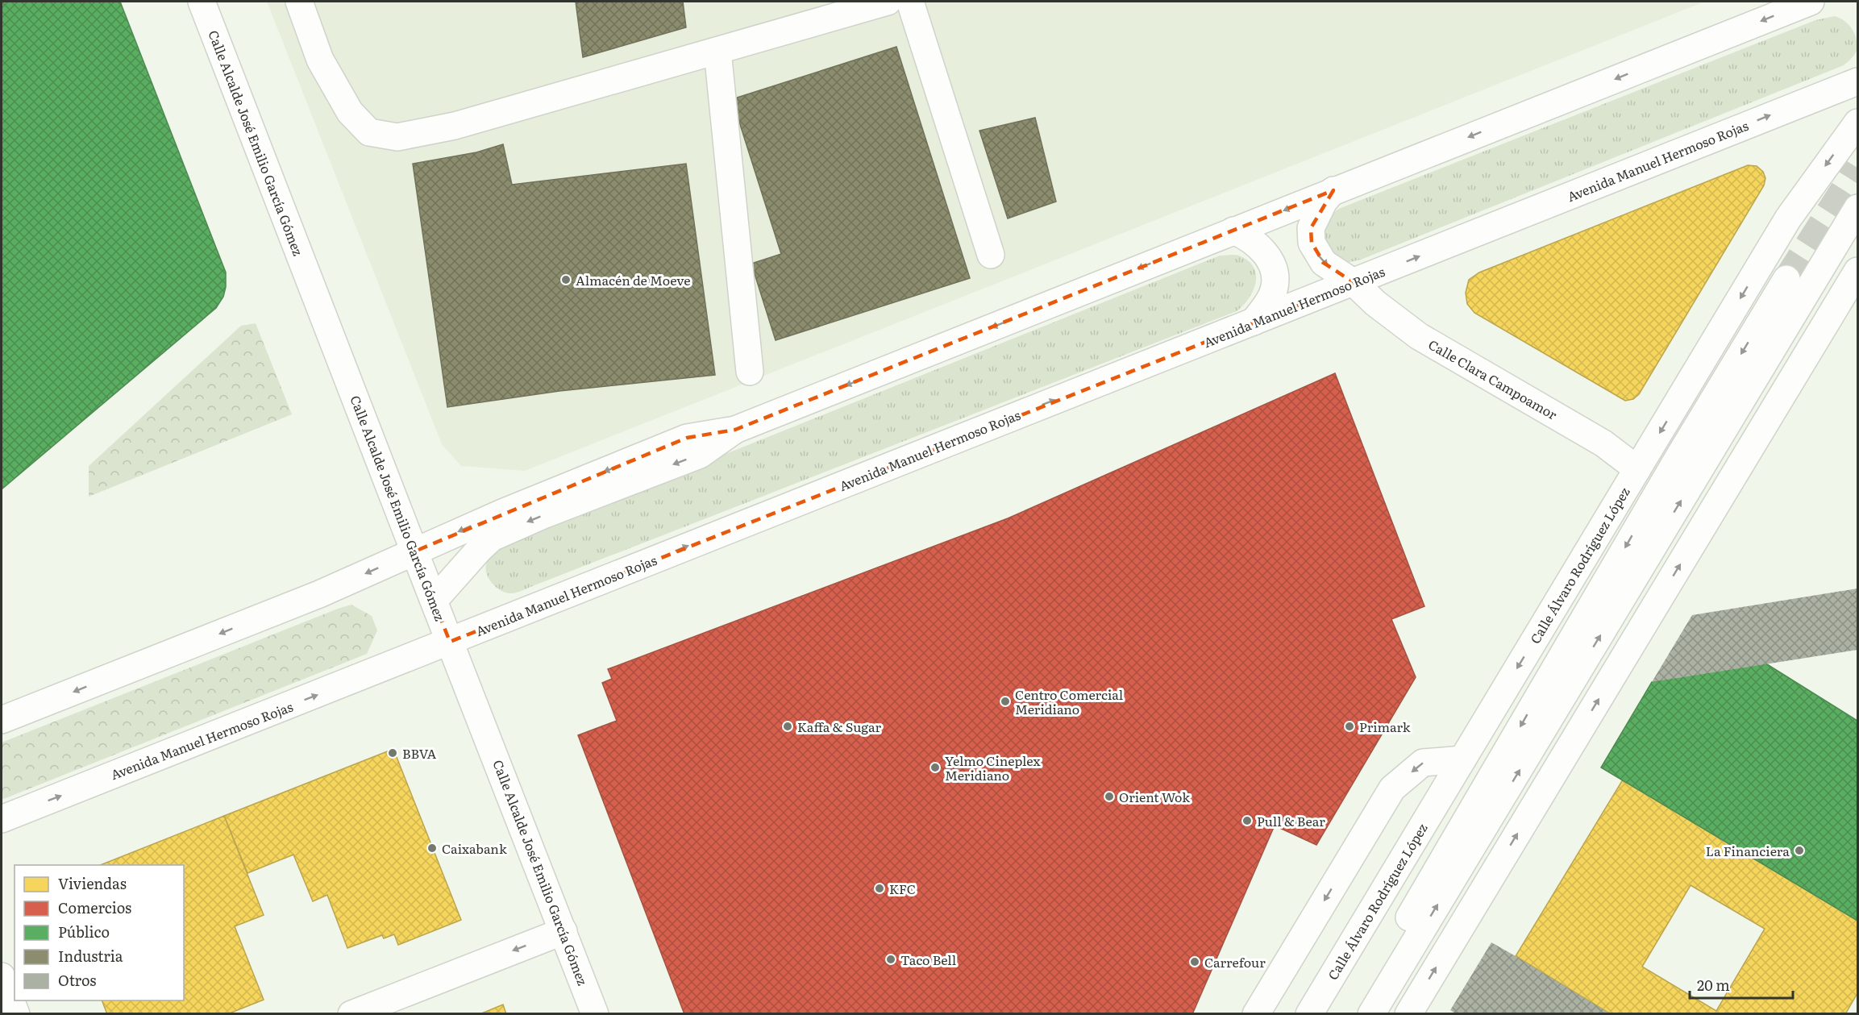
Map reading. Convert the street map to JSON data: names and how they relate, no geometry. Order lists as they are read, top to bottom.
{
  "streets": {
    "street": [
      "Calle Alcalde José Emilio García Gómez",
      "Avenida Manuel Hermoso Rojas",
      "Calle Clara Campoamor",
      "Calle Álvaro Rodríguez López"
    ]
  },
  "crossings": [
    ["Calle Alcalde José Emilio García Gómez", "Avenida Manuel Hermoso Rojas"],
    ["Avenida Manuel Hermoso Rojas", "Calle Clara Campoamor"],
    ["Calle Clara Campoamor", "Calle Álvaro Rodríguez López"]
  ],
  "places": [
    "Almacén de Moeve",
    "Centro Comercial Meridiano",
    "Kaffa & Sugar",
    "Primark",
    "BBVA",
    "Yelmo Cineplex Meridiano",
    "Orient Wok",
    "Pull & Bear",
    "Caixabank",
    "La Financiera",
    "KFC",
    "Taco Bell",
    "Carrefour"
  ],
  "legend": [
    "Viviendas",
    "Comercios",
    "Público",
    "Industria",
    "Otros"
  ],
  "scale_bar": "20 m"
}
